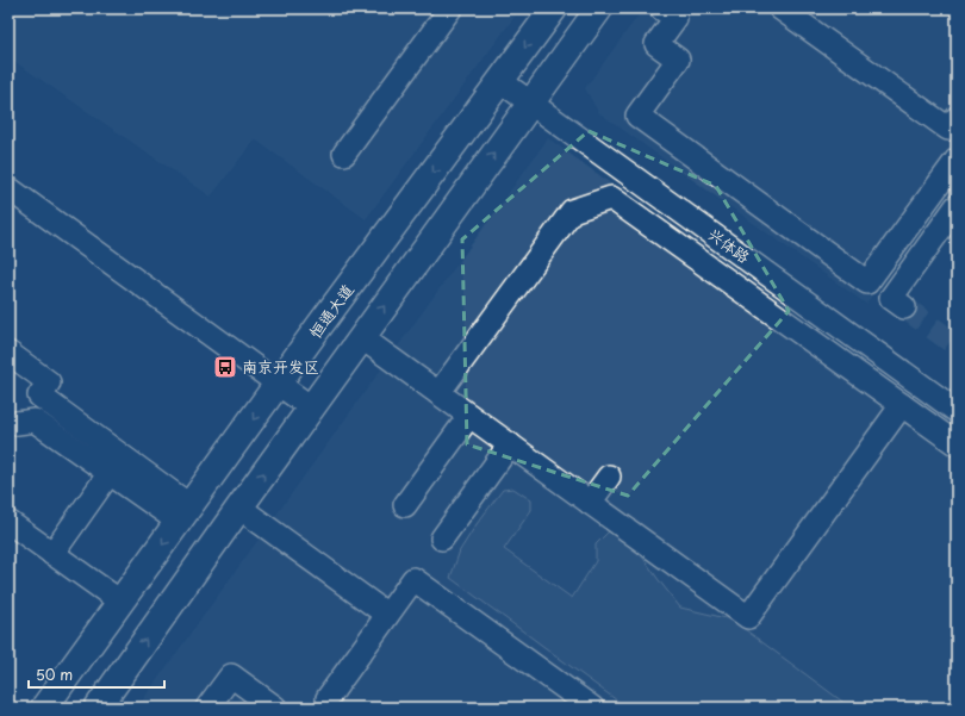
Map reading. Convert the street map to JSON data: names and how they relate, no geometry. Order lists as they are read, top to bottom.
{
  "streets": {
    "main road": ["恒通大道"],
    "lane": ["兴体路"]
  },
  "crossings": [
    ["兴体路", "恒通大道"]
  ],
  "places": {
    "bus stop": ["南京开发区"]
  },
  "scale_bar": "50 m"
}
